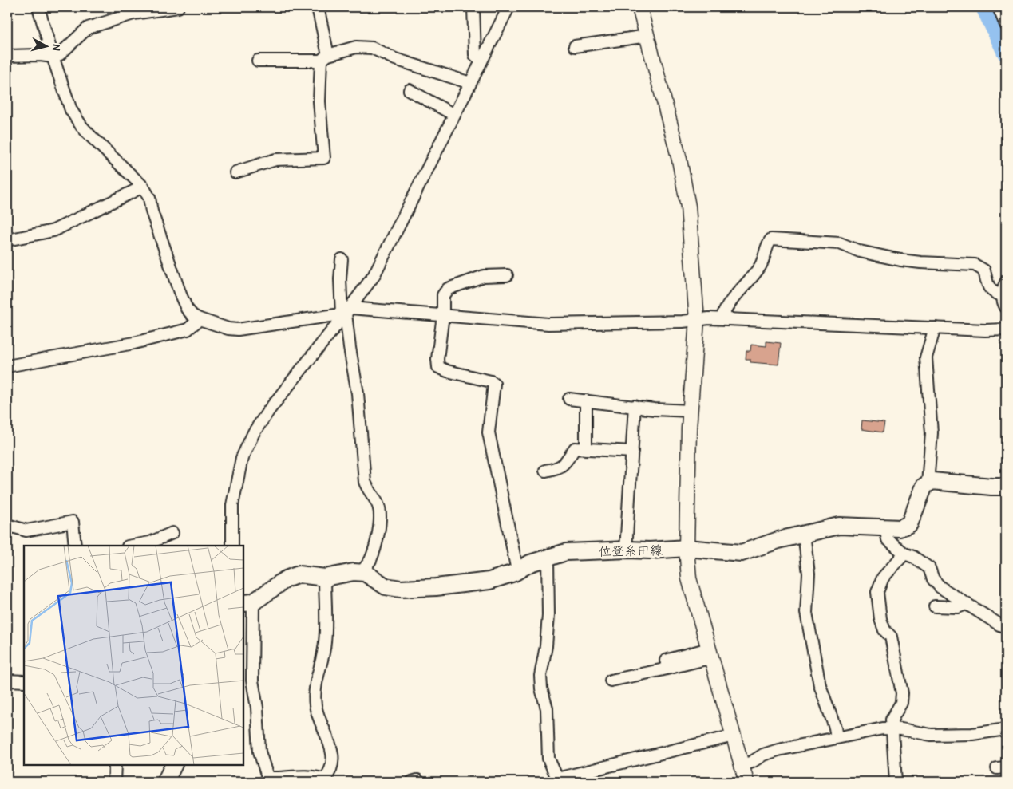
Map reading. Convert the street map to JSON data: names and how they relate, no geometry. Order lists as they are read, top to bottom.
{
  "streets": {
    "main road": ["位登糸田線"]
  },
  "north": "right"
}
